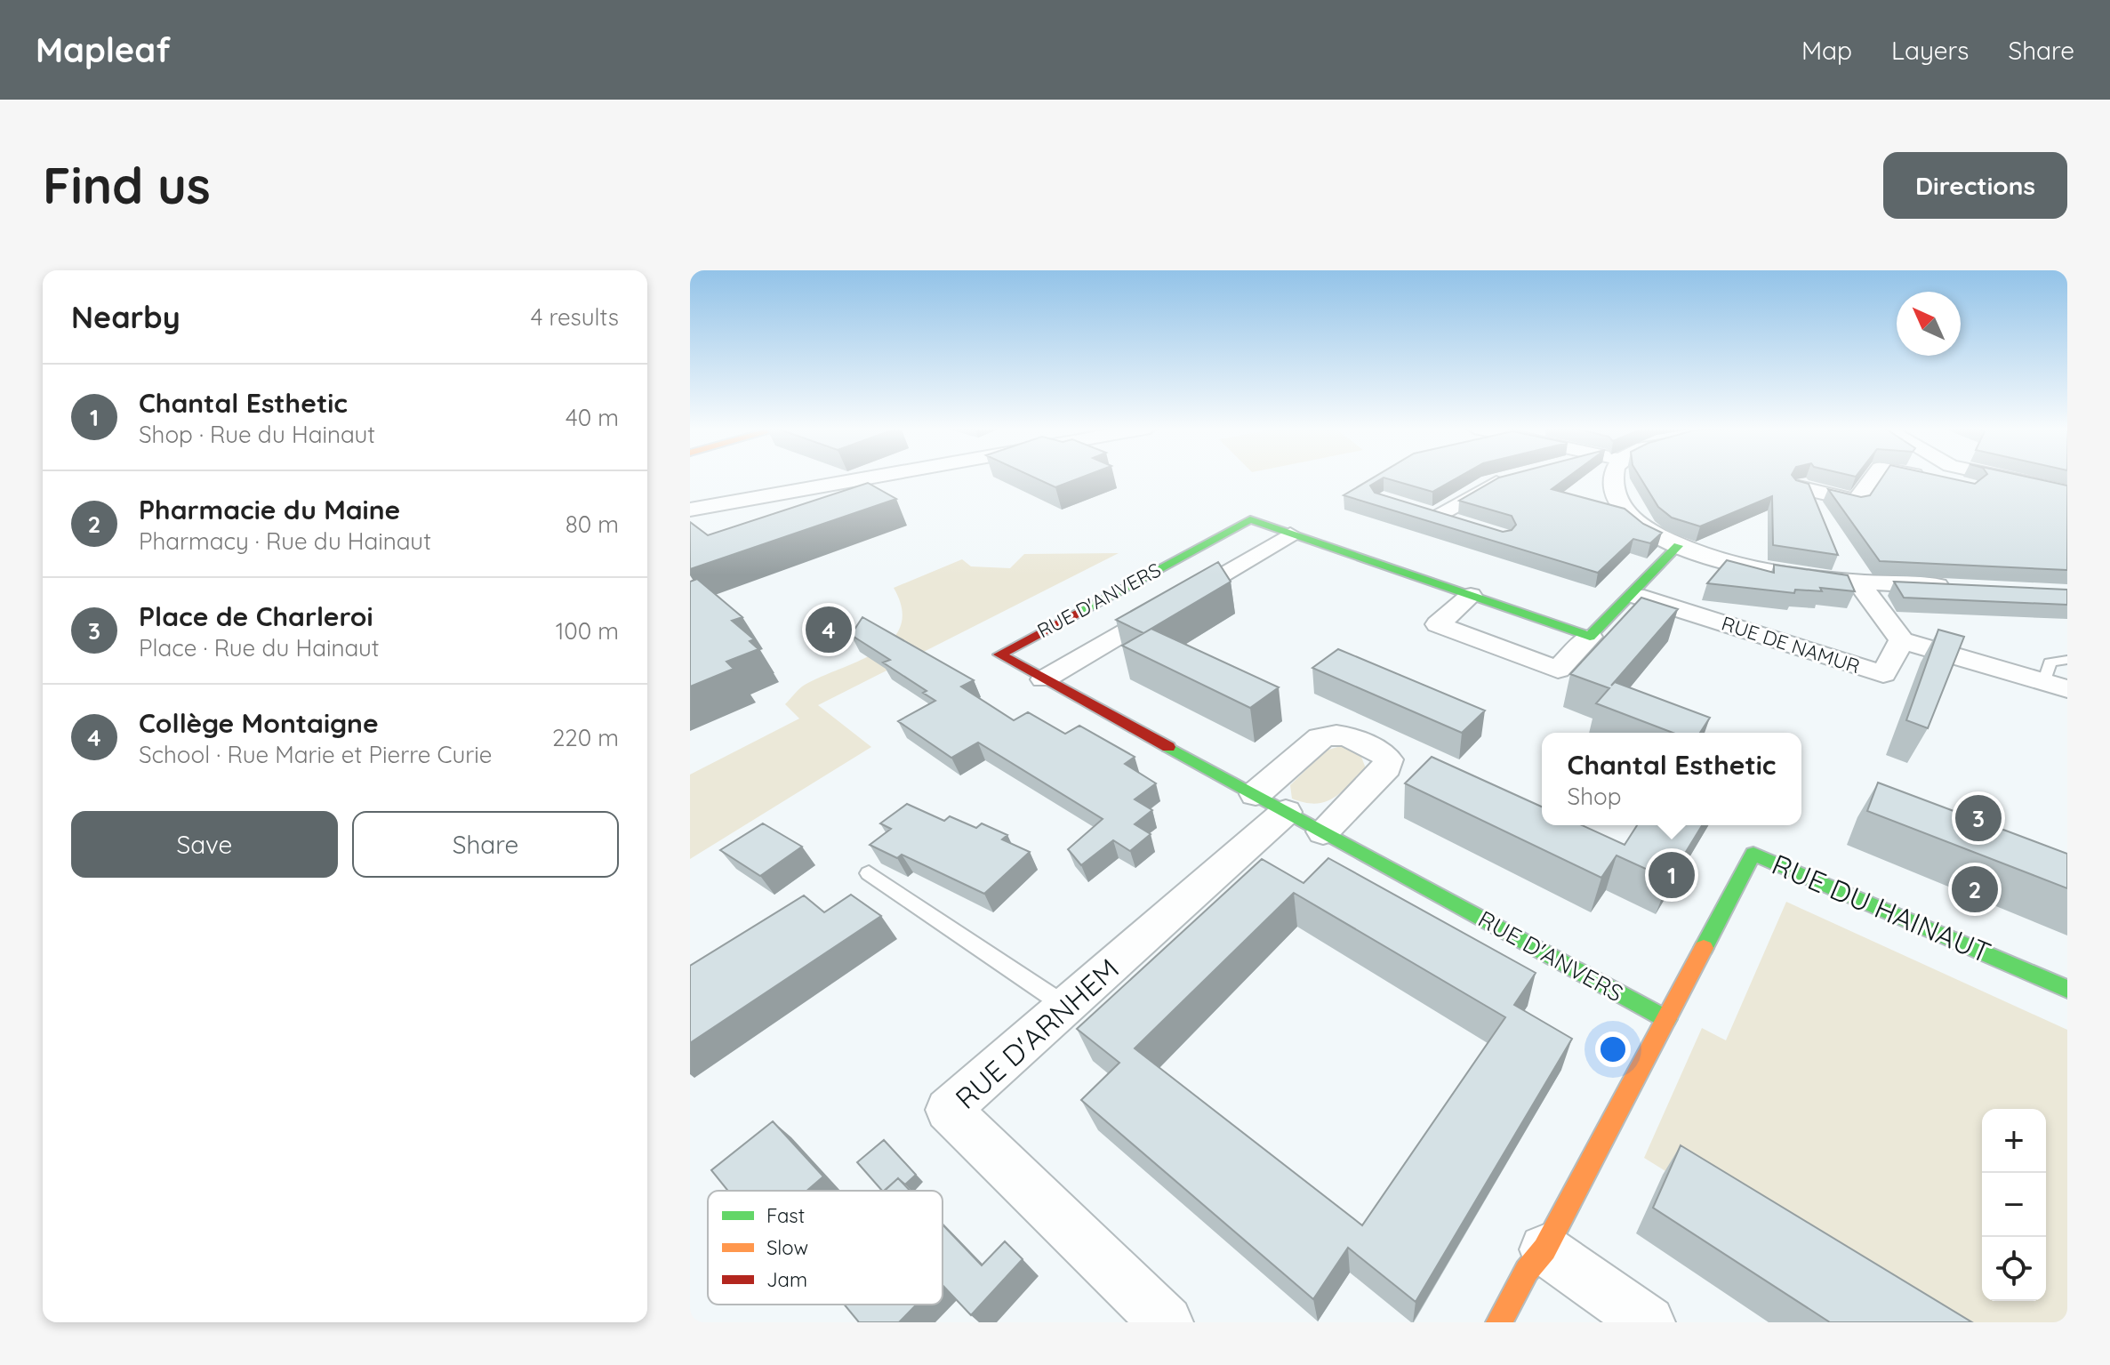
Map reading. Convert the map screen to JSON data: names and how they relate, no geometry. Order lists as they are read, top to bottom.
{
  "streets": {
    "street": [
      "RUE D'ANVERS",
      "RUE DE NAMUR",
      "RUE DU HAINAUT",
      "RUE D'ARNHEM"
    ]
  },
  "crossings": [
    ["RUE D'ANVERS", "RUE DU HAINAUT"],
    ["RUE D'ANVERS", "RUE D'ARNHEM"]
  ],
  "legend": ["Fast", "Slow", "Jam"],
  "north": "top left",
  "page": {
    "header": "Mapleaf",
    "nav": ["Map", "Layers", "Share"],
    "buttons": [
      "Directions",
      ["Save", "Share"]
    ],
    "title": "Find us",
    "heading": ["Nearby", "4 results"],
    "list": [
      {
        "mark": "1",
        "name": "Chantal Esthetic",
        "note": "Shop · Rue du Hainaut",
        "value": "40 m"
      },
      {
        "mark": "2",
        "name": "Pharmacie du Maine",
        "note": "Pharmacy · Rue du Hainaut",
        "value": "80 m"
      },
      {
        "mark": "3",
        "name": "Place de Charleroi",
        "note": "Place · Rue du Hainaut",
        "value": "100 m"
      },
      {
        "mark": "4",
        "name": "Collège Montaigne",
        "note": "School · Rue Marie et Pierre Curie",
        "value": "220 m"
      }
    ],
    "pins": [
      "4",
      "3",
      "1",
      "2"
    ],
    "popup": ["Chantal Esthetic", "Shop"],
    "map_buttons": ["+", "−"]
  }
}
